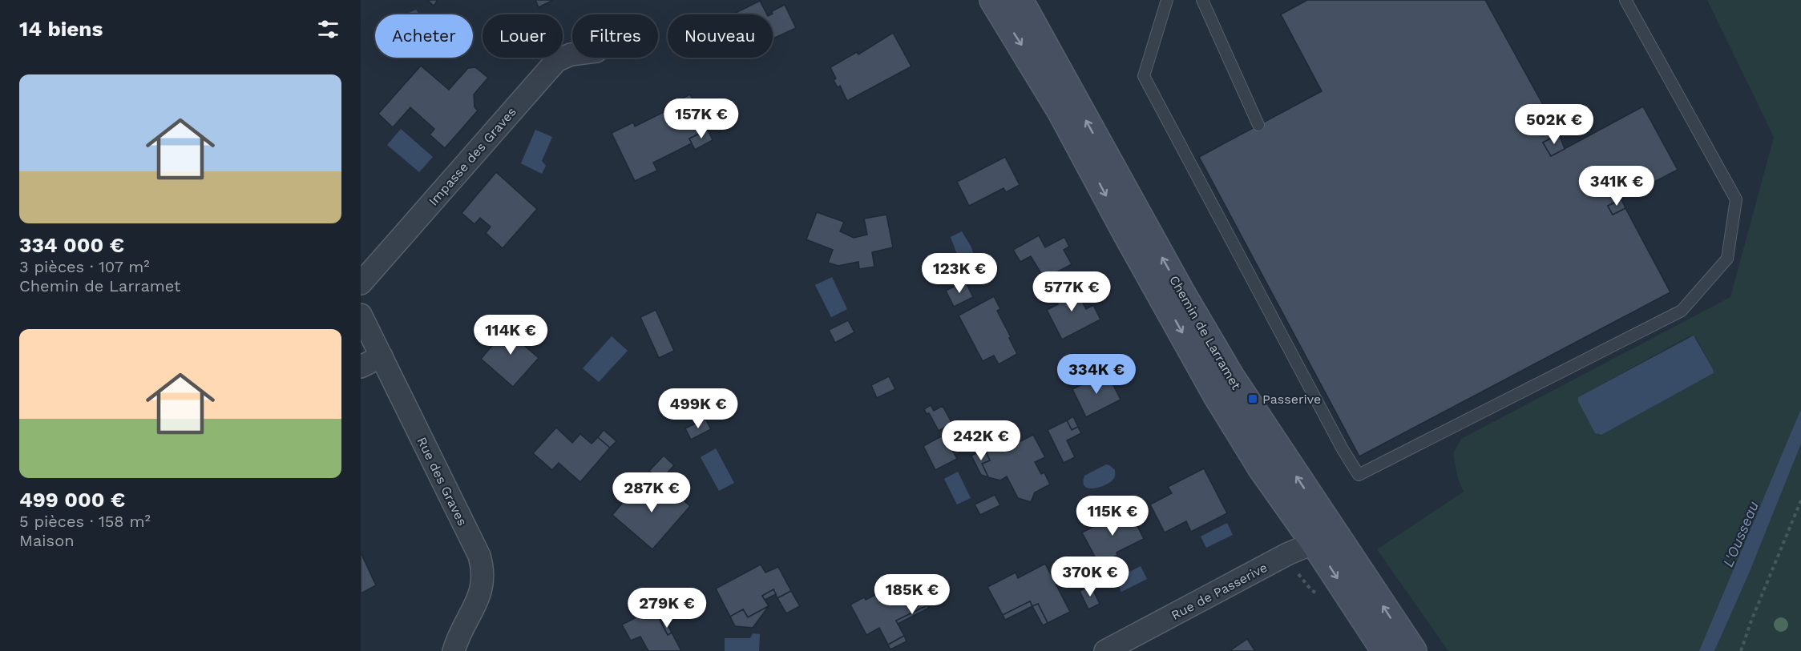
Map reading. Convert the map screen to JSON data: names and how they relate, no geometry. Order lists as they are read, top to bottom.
{
  "streets": {
    "main road": ["Chemin de Larramet"],
    "street": ["Impasse des Graves", "Rue des Graves", "Rue de Passerive"]
  },
  "crossings": [
    ["Chemin de Larramet", "Rue de Passerive"]
  ],
  "water": ["L'Ousseau"],
  "places": {
    "transit": ["Passerive"]
  },
  "page": {
    "heading": "14 biens",
    "chip": [
      "Acheter",
      "Louer",
      "Filtres",
      "Nouveau"
    ],
    "list": [
      {
        "name": "334 000 €",
        "note": "3 pièces · 107 m² · Chemin de Larramet"
      },
      {
        "name": "499 000 €",
        "note": "5 pièces · 158 m² · Maison"
      }
    ],
    "price": [
      "157K €",
      "502K €",
      "341K €",
      "123K €",
      "577K €",
      "114K €",
      "334K €",
      "499K €",
      "242K €",
      "287K €",
      "115K €",
      "370K €",
      "185K €",
      "279K €"
    ]
  }
}
